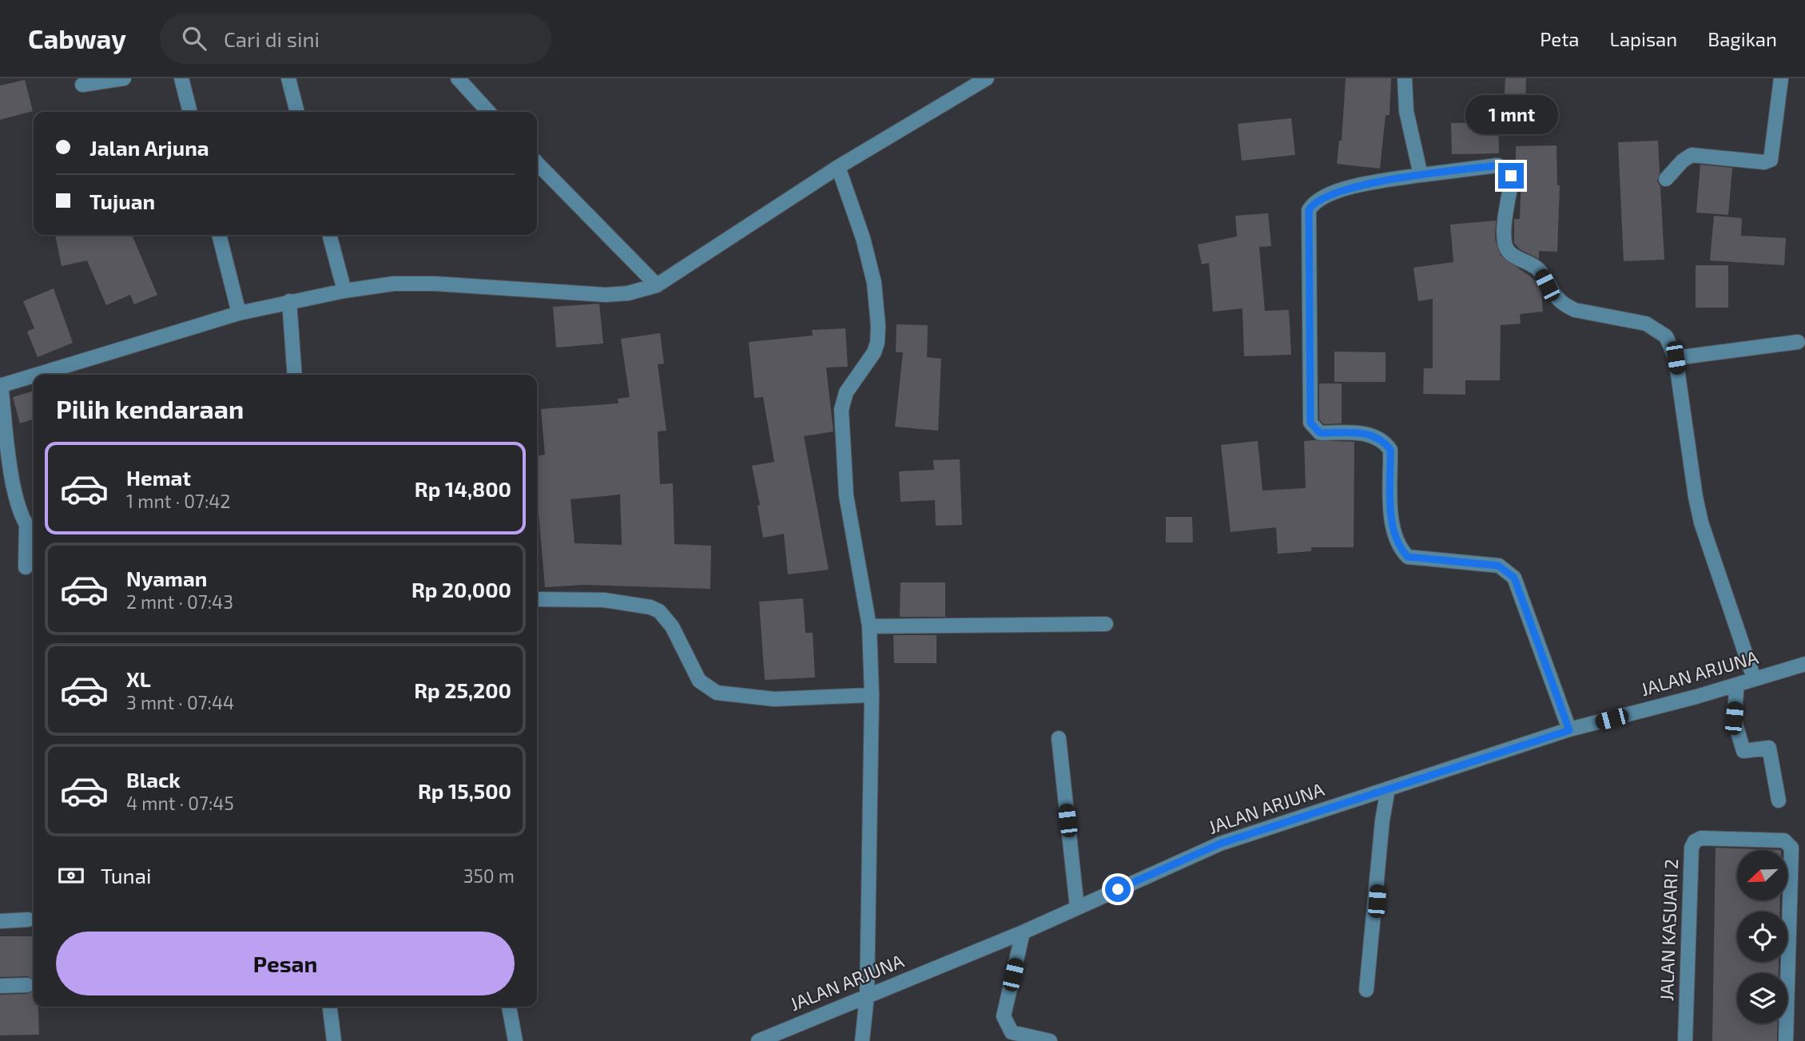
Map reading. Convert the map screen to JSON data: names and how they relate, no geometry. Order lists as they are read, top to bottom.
{
  "streets": {
    "street": ["JALAN ARJUNA", "JALAN KASUARI 2"]
  },
  "north": "bottom left",
  "page": {
    "header": "Cabway",
    "search": "Cari di sini",
    "nav": ["Peta", "Lapisan", "Bagikan"],
    "bubble": "1 mnt",
    "banner": ["Jalan Arjuna", "Tujuan"],
    "heading": "Pilih kendaraan",
    "list": [
      {
        "name": "Hemat",
        "note": "1 mnt · 07:42",
        "value": "Rp 14,800"
      },
      {
        "name": "Nyaman",
        "note": "2 mnt · 07:43",
        "value": "Rp 20,000"
      },
      {
        "name": "XL",
        "note": "3 mnt · 07:44",
        "value": "Rp 25,200"
      },
      {
        "name": "Black",
        "note": "4 mnt · 07:45",
        "value": "Rp 15,500"
      }
    ],
    "pay": ["Tunai", "350 m"],
    "buttons": "Pesan"
  }
}
